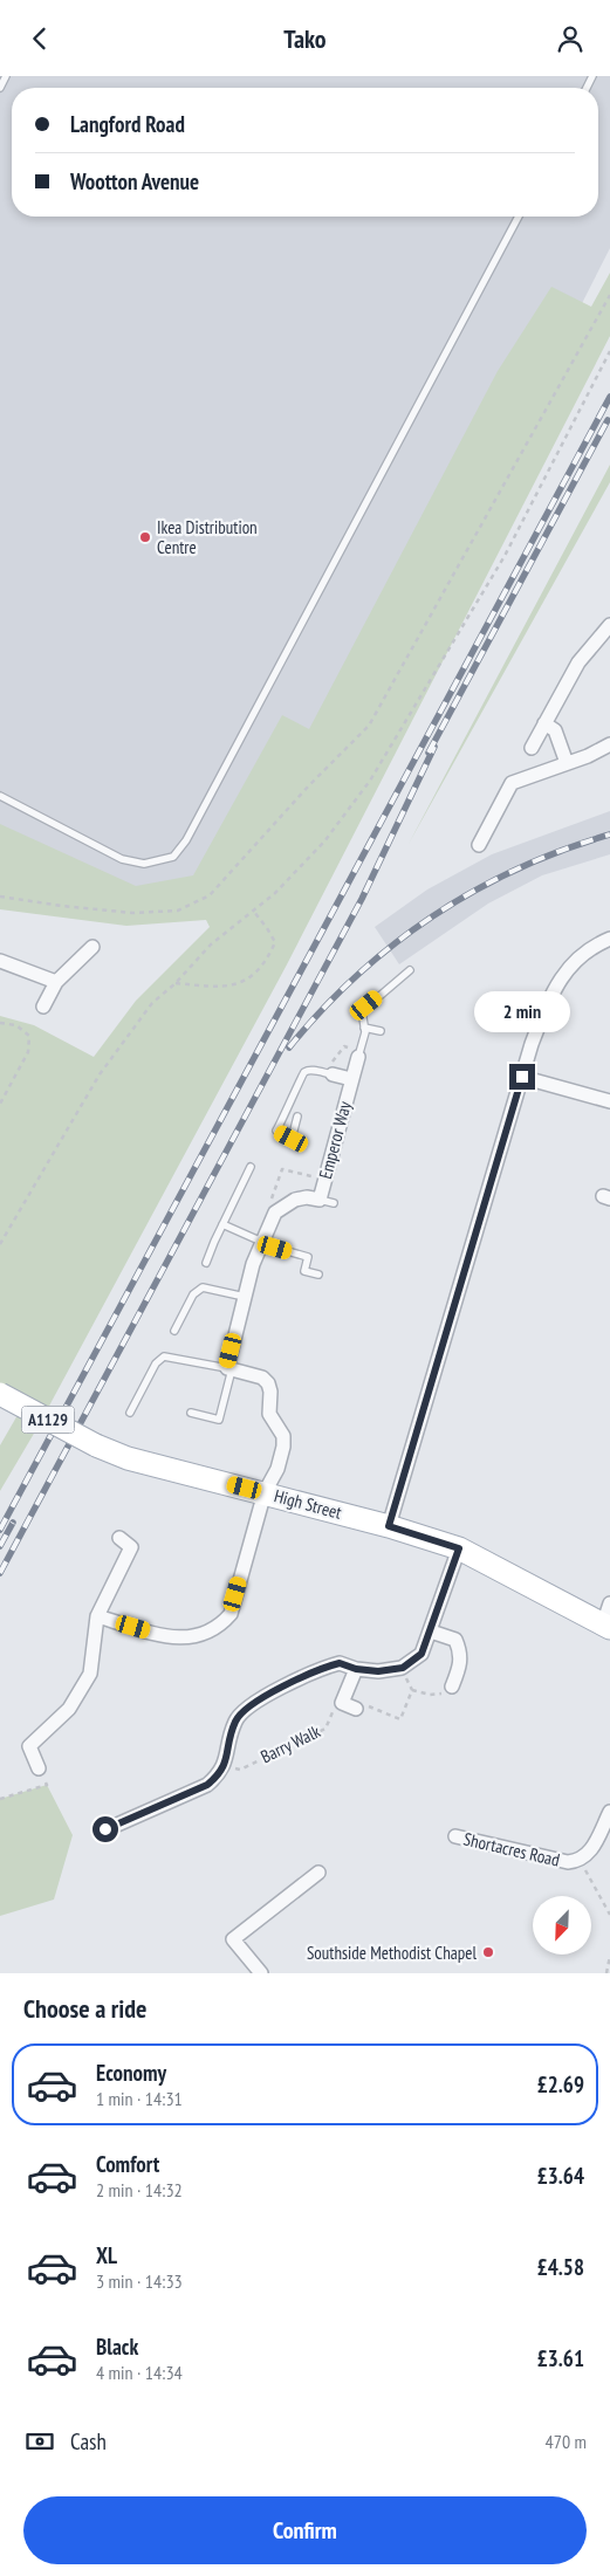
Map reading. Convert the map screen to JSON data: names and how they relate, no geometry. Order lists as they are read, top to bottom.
{
  "streets": {
    "main road": ["A1129", "High Street"],
    "street": ["Emperor Way", "Shortacres Road"],
    "path": ["Barry Walk"]
  },
  "places": ["Ikea Distribution Centre", "Southside Methodist Chapel"],
  "north": "bottom left",
  "page": {
    "header": "Tako",
    "banner": ["Langford Road", "Wootton Avenue"],
    "bubble": "2 min",
    "heading": "Choose a ride",
    "list": [
      {
        "name": "Economy",
        "note": "1 min · 14:31",
        "value": "£2.69"
      },
      {
        "name": "Comfort",
        "note": "2 min · 14:32",
        "value": "£3.64"
      },
      {
        "name": "XL",
        "note": "3 min · 14:33",
        "value": "£4.58"
      },
      {
        "name": "Black",
        "note": "4 min · 14:34",
        "value": "£3.61"
      }
    ],
    "pay": ["Cash", "470 m"],
    "buttons": "Confirm"
  }
}
